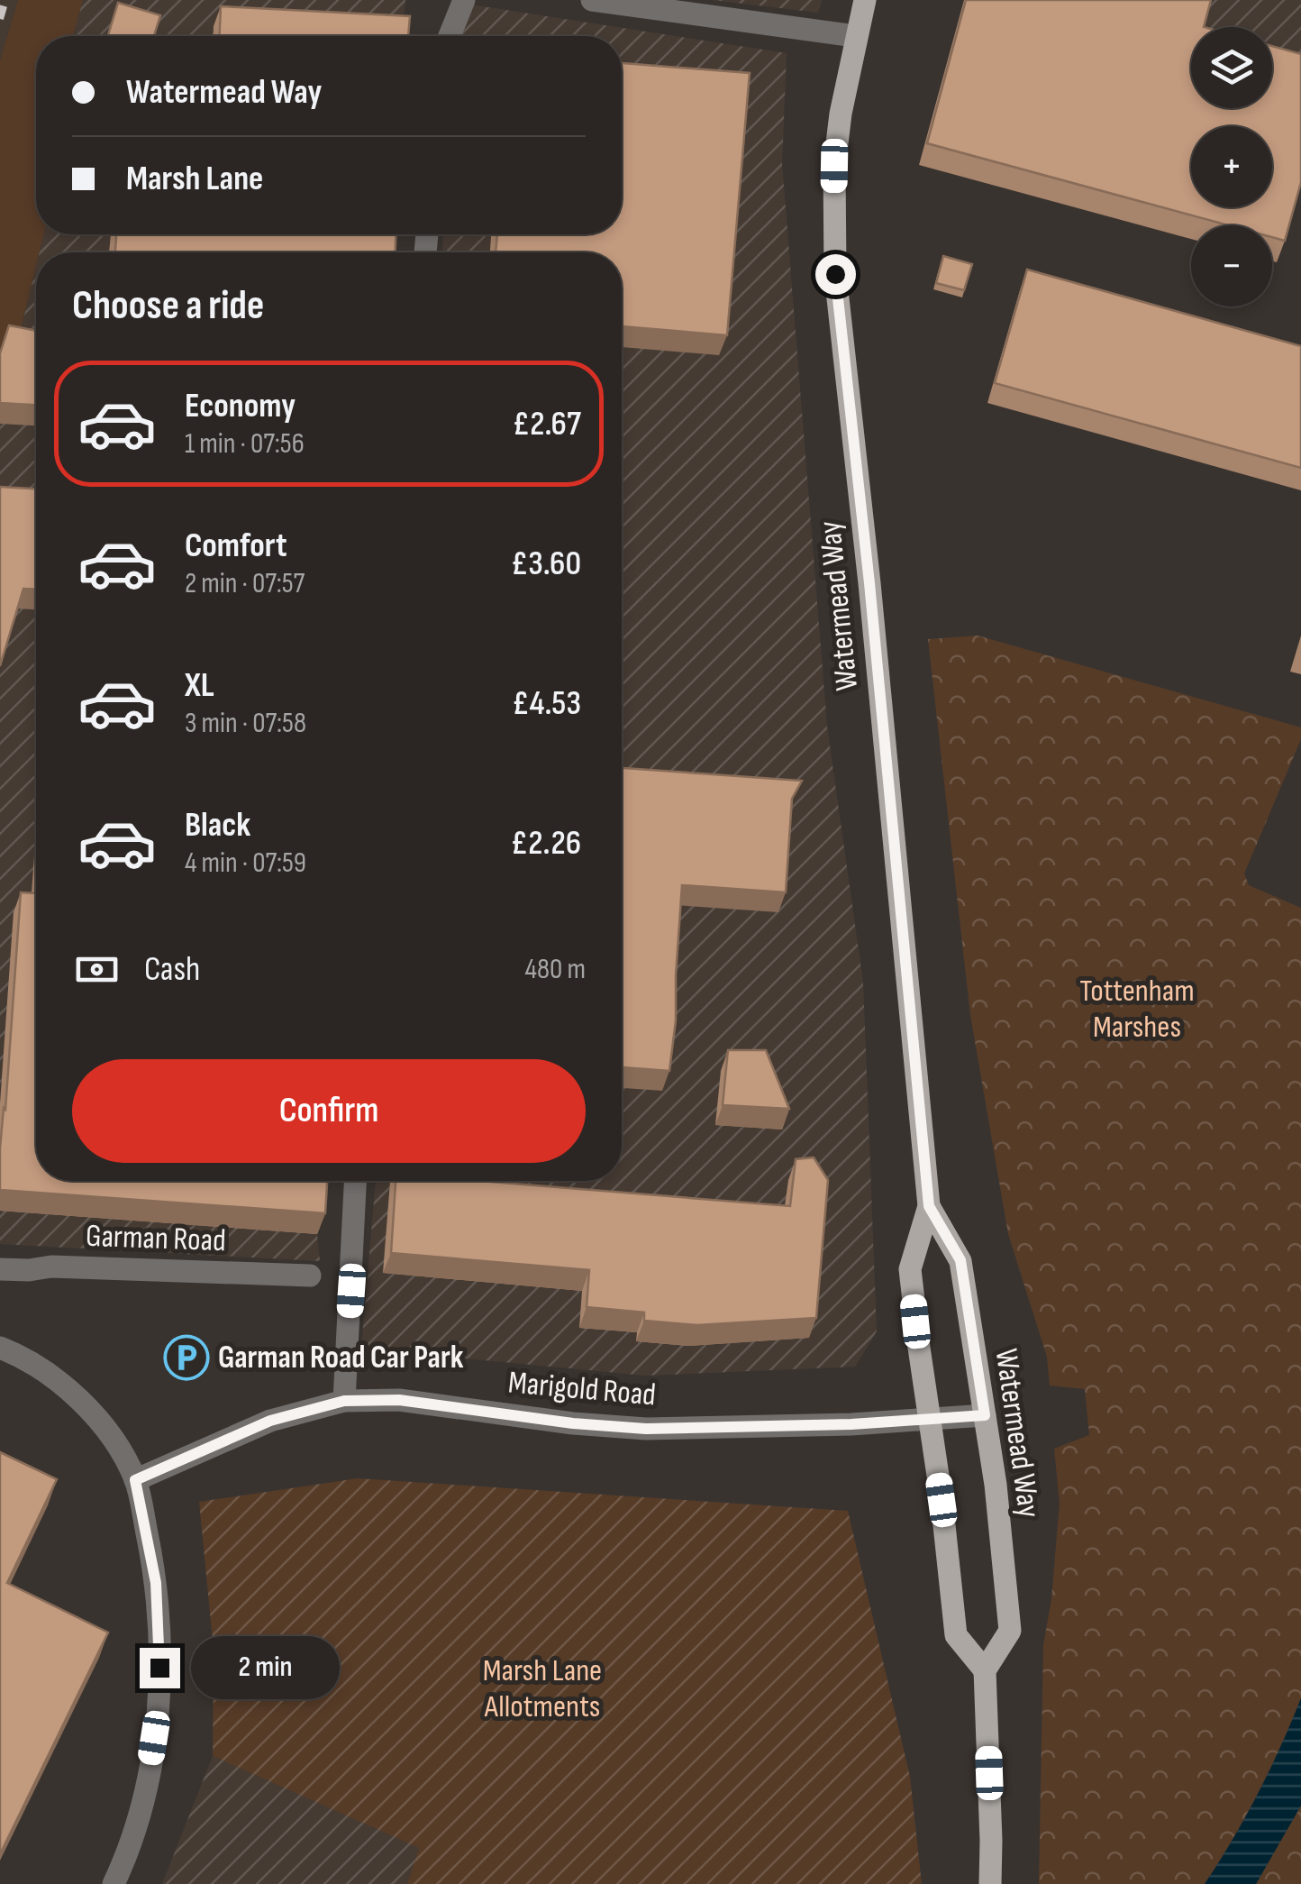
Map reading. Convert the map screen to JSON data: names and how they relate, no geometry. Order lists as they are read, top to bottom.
{
  "streets": {
    "main road": ["Watermead Way"],
    "street": ["Garman Road", "Marigold Road"]
  },
  "crossings": [
    ["Watermead Way", "Marigold Road"]
  ],
  "parks": ["Tottenham Marshes", "Marsh Lane Allotments"],
  "places": {
    "parking": ["Garman Road Car Park"]
  },
  "page": {
    "map_buttons": ["+", "−"],
    "banner": ["Watermead Way", "Marsh Lane"],
    "heading": "Choose a ride",
    "list": [
      {
        "name": "Economy",
        "note": "1 min · 07:56",
        "value": "£2.67"
      },
      {
        "name": "Comfort",
        "note": "2 min · 07:57",
        "value": "£3.60"
      },
      {
        "name": "XL",
        "note": "3 min · 07:58",
        "value": "£4.53"
      },
      {
        "name": "Black",
        "note": "4 min · 07:59",
        "value": "£2.26"
      }
    ],
    "pay": ["Cash", "480 m"],
    "buttons": "Confirm",
    "bubble": "2 min"
  }
}
